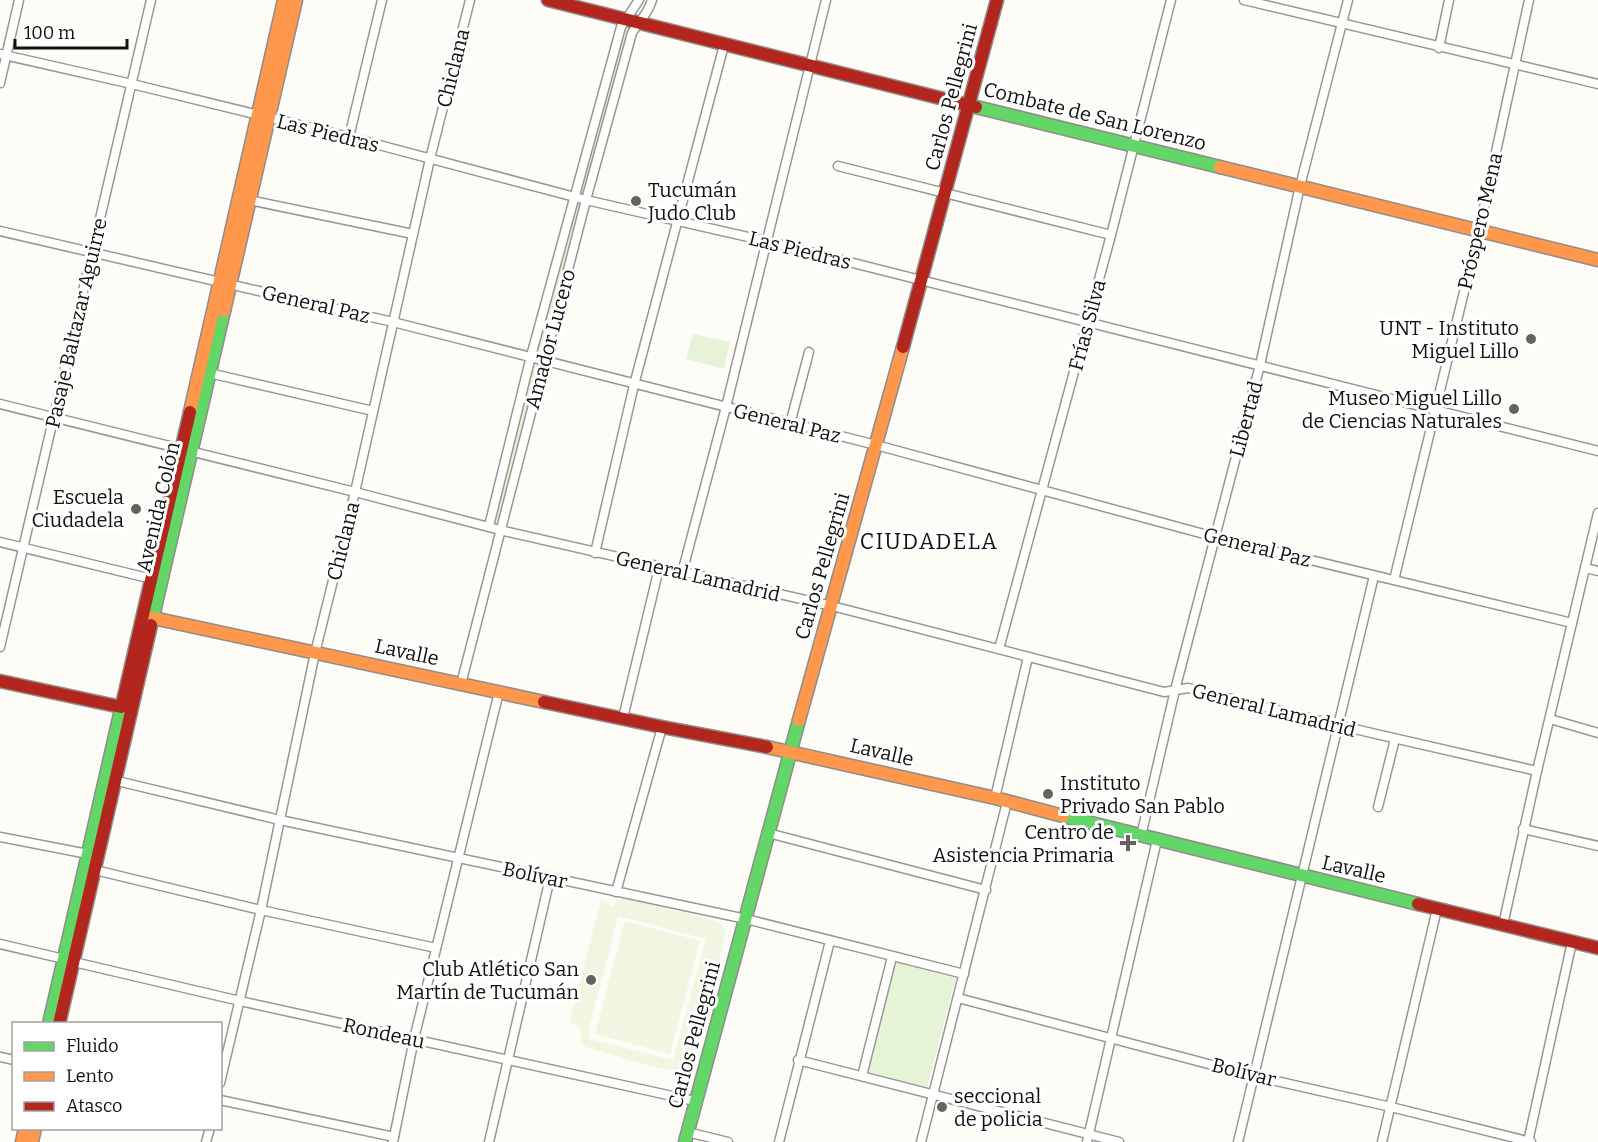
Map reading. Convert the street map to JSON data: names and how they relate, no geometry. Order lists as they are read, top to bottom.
{
  "streets": {
    "street": [
      "Chiclana",
      "Carlos Pellegrini",
      "Combate de San Lorenzo",
      "Las Piedras",
      "Próspero Mena",
      "General Paz",
      "Pasaje Baltazar Aguirre",
      "Frías Silva",
      "Amador Lucero",
      "Libertad",
      "Avenida Colón",
      "General Lamadrid",
      "Lavalle",
      "Bolívar",
      "Rondeau"
    ]
  },
  "crossings": [
    ["Chiclana", "Las Piedras"],
    ["Chiclana", "General Paz"],
    ["Chiclana", "General Lamadrid"],
    ["Chiclana", "Lavalle"],
    ["Chiclana", "Bolívar"],
    ["Chiclana", "Rondeau"],
    ["Carlos Pellegrini", "Combate de San Lorenzo"],
    ["Carlos Pellegrini", "Las Piedras"],
    ["Carlos Pellegrini", "General Paz"],
    ["Carlos Pellegrini", "General Lamadrid"],
    ["Carlos Pellegrini", "Lavalle"],
    ["Carlos Pellegrini", "Bolívar"],
    ["Carlos Pellegrini", "Rondeau"],
    ["Combate de San Lorenzo", "Próspero Mena"],
    ["Combate de San Lorenzo", "Frías Silva"],
    ["Combate de San Lorenzo", "Amador Lucero"],
    ["Combate de San Lorenzo", "Libertad"],
    ["Las Piedras", "Próspero Mena"],
    ["Las Piedras", "Pasaje Baltazar Aguirre"],
    ["Las Piedras", "Frías Silva"],
    ["Las Piedras", "Amador Lucero"],
    ["Las Piedras", "Libertad"],
    ["Las Piedras", "Avenida Colón"],
    ["Próspero Mena", "General Paz"],
    ["General Paz", "Pasaje Baltazar Aguirre"],
    ["General Paz", "Frías Silva"],
    ["General Paz", "Amador Lucero"],
    ["General Paz", "Libertad"],
    ["General Paz", "Avenida Colón"],
    ["Pasaje Baltazar Aguirre", "General Lamadrid"],
    ["Frías Silva", "General Lamadrid"],
    ["Amador Lucero", "General Lamadrid"],
    ["Amador Lucero", "Lavalle"],
    ["Libertad", "General Lamadrid"],
    ["Libertad", "Lavalle"],
    ["Avenida Colón", "General Lamadrid"],
    ["Avenida Colón", "Lavalle"],
    ["Avenida Colón", "Bolívar"],
    ["Avenida Colón", "Rondeau"]
  ],
  "districts": ["CIUDADELA"],
  "places": {
    "other": [
      "Tucumán Judo Club",
      "UNT - Instituto Miguel Lillo",
      "Museo Miguel Lillo de Ciencias Naturales",
      "Escuela Ciudadela",
      "Instituto Privado San Pablo",
      "Club Atlético San Martín de Tucumán",
      "seccional de policia"
    ],
    "health": ["Centro de Asistencia Primaria"]
  },
  "legend": ["Fluido", "Lento", "Atasco"],
  "scale_bar": "100 m"
}
